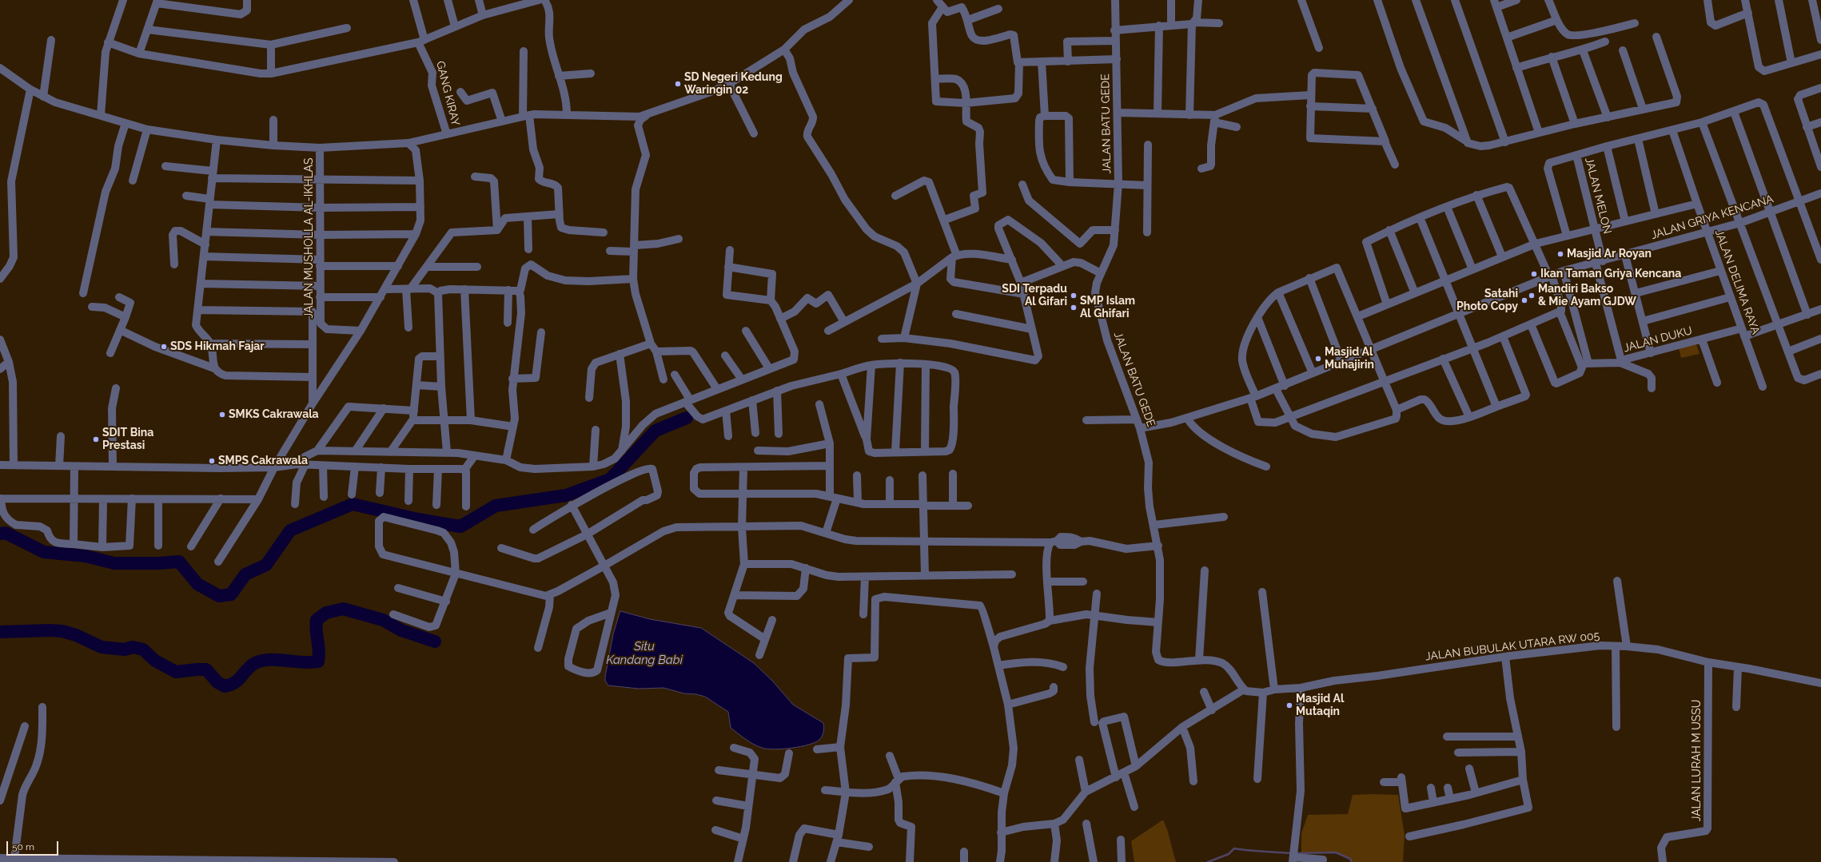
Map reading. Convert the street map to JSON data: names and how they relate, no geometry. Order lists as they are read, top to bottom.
{
  "streets": {
    "street": [
      "GANG KIRAY",
      "JALAN BATU GEDE",
      "JALAN MELON",
      "JALAN GRIYA KENCANA",
      "JALAN MUSHOLLA AL-IKHLAS",
      "JALAN DELIMA RAYA",
      "JALAN DUKU",
      "JALAN BUBULAK UTARA RW 005",
      "JALAN LURAH M USSU"
    ]
  },
  "crossings": [
    ["JALAN BATU GEDE", "JALAN GRIYA KENCANA"],
    ["JALAN MELON", "JALAN GRIYA KENCANA"],
    ["JALAN MELON", "JALAN DUKU"],
    ["JALAN GRIYA KENCANA", "JALAN DELIMA RAYA"],
    ["JALAN GRIYA KENCANA", "JALAN DUKU"],
    ["JALAN DELIMA RAYA", "JALAN DUKU"],
    ["JALAN BUBULAK UTARA RW 005", "JALAN LURAH M USSU"]
  ],
  "water": ["Situ Kandang Babi"],
  "places": [
    "SD Negeri Kedung Waringin 02",
    "Masjid Ar Royan",
    "Ikan Taman Griya Kencana",
    "SDI Terpadu Al Gifari",
    "Mandiri Bakso & Mie Ayam GJDW",
    "Satahi Photo Copy",
    "SMP Islam Al Ghifari",
    "SDS Hikmah Fajar",
    "Masjid Al Muhajirin",
    "SMKS Cakrawala",
    "SDIT Bina Prestasi",
    "SMPS Cakrawala",
    "Masjid Al Mutaqin"
  ],
  "scale_bar": "50 m"
}
